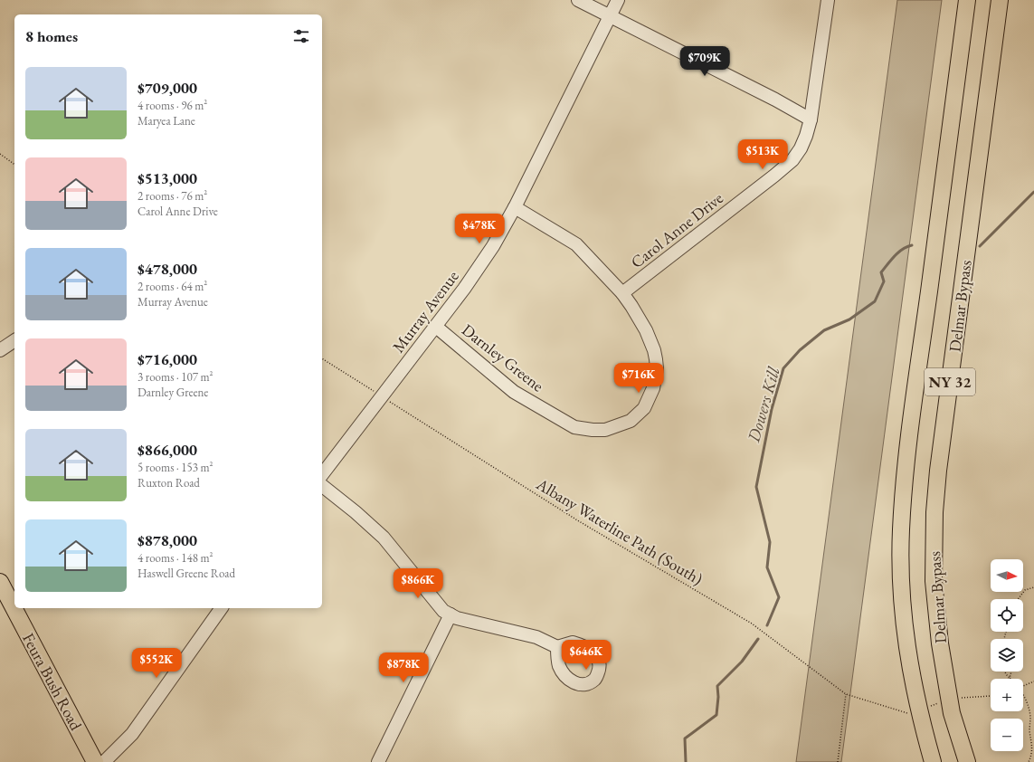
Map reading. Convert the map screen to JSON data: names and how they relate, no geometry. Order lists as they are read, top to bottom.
{
  "streets": {
    "main road": ["Delmar Bypass", "NY 32", "Feura Bush Road"],
    "street": ["Carol Anne Drive", "Murray Avenue", "Darnley Greene"],
    "path": ["Albany Waterline Path (South)"]
  },
  "crossings": [
    ["Carol Anne Drive", "Darnley Greene"],
    ["Murray Avenue", "Darnley Greene"],
    ["Murray Avenue", "Albany Waterline Path (South)"]
  ],
  "water": ["Dowers Kill"],
  "north": "right",
  "page": {
    "heading": "8 homes",
    "price": [
      "$709K",
      "$513K",
      "$478K",
      "$716K",
      "$866K",
      "$646K",
      "$552K",
      "$878K"
    ],
    "list": [
      {
        "name": "$709,000",
        "note": "4 rooms · 96 m² · Maryea Lane"
      },
      {
        "name": "$513,000",
        "note": "2 rooms · 76 m² · Carol Anne Drive"
      },
      {
        "name": "$478,000",
        "note": "2 rooms · 64 m² · Murray Avenue"
      },
      {
        "name": "$716,000",
        "note": "3 rooms · 107 m² · Darnley Greene"
      },
      {
        "name": "$866,000",
        "note": "5 rooms · 153 m² · Ruxton Road"
      },
      {
        "name": "$878,000",
        "note": "4 rooms · 148 m² · Haswell Greene Road"
      }
    ],
    "map_buttons": ["+", "−"]
  }
}
